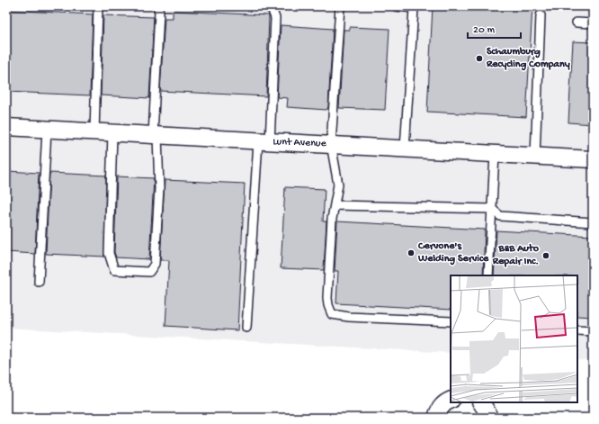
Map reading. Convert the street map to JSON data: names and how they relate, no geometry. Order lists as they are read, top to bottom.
{
  "streets": {
    "street": ["Lunt Avenue"]
  },
  "places": ["Schaumburg Recycling Company", "Cervone's Welding Service", "B&B Auto Repair Inc."],
  "scale_bar": "20 m"
}
